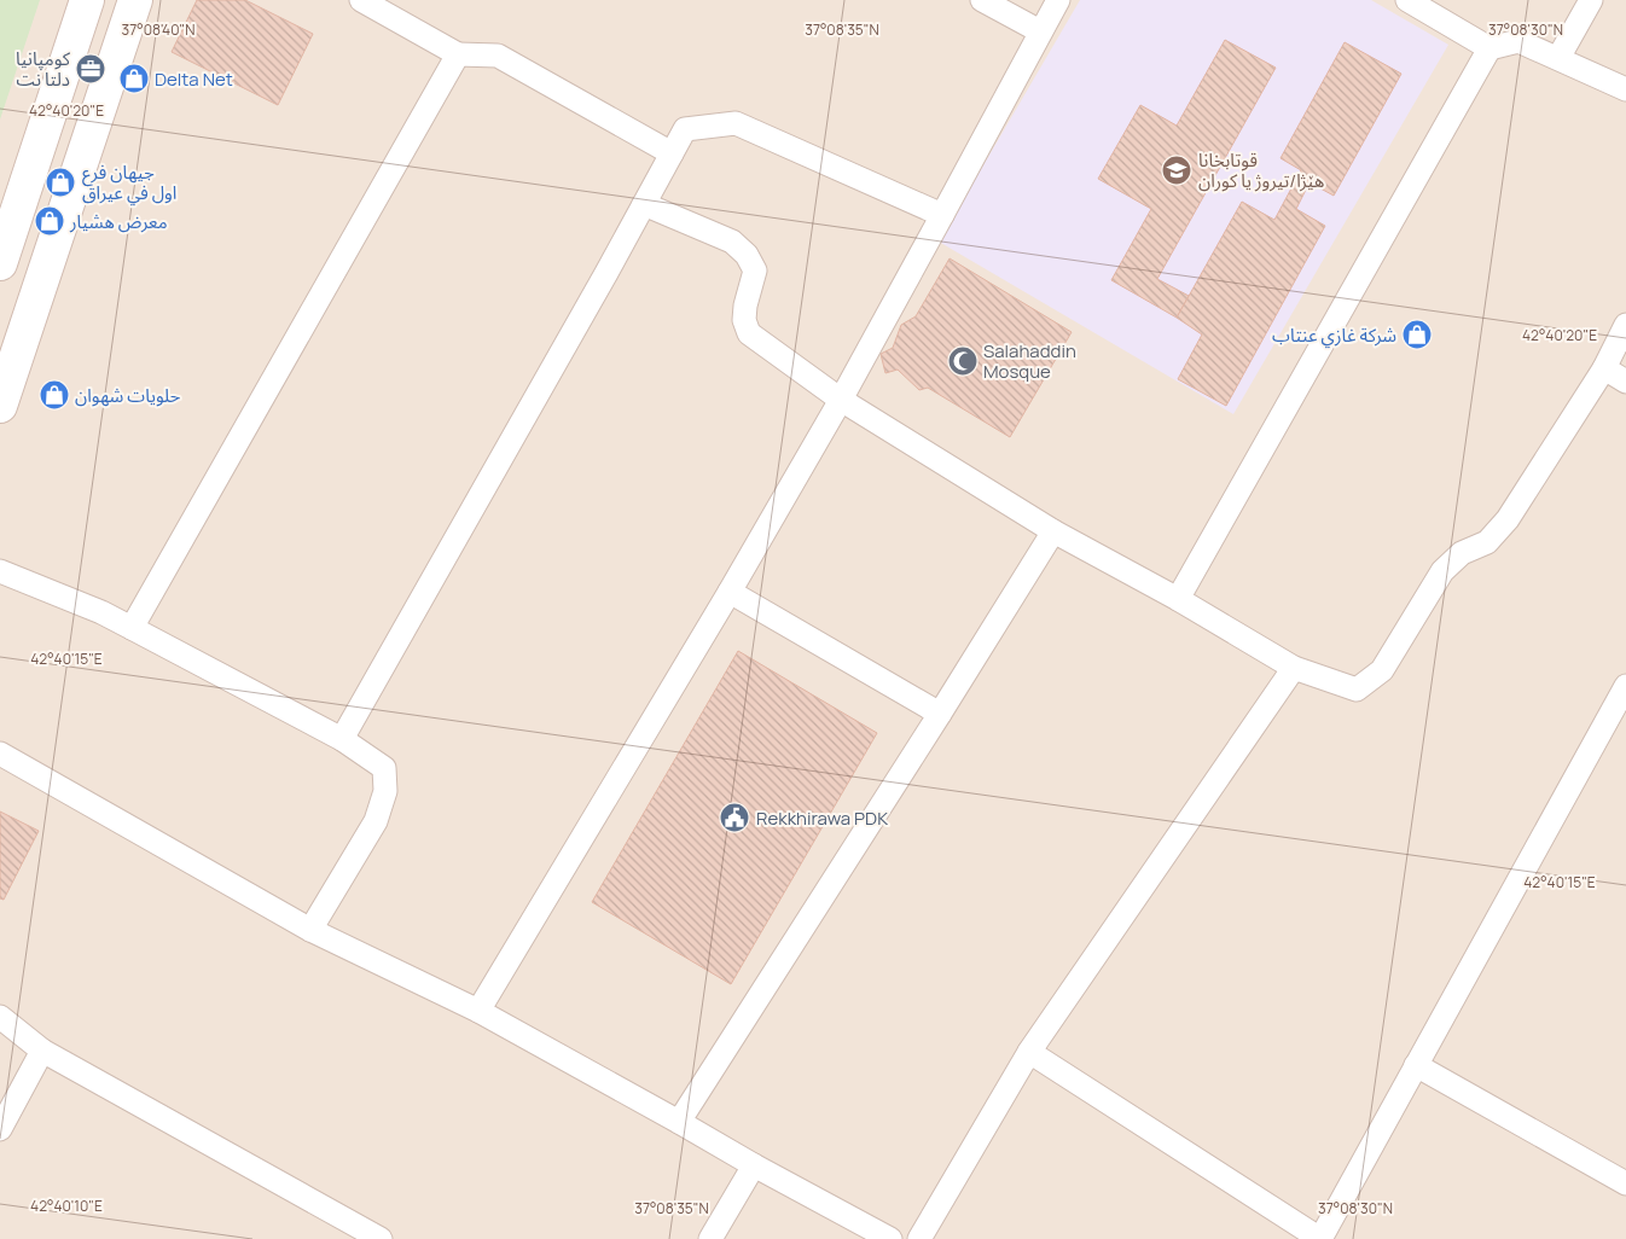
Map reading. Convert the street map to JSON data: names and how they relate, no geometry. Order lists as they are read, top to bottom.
{
  "places": {
    "office": ["كومپانيا دلتا نت"],
    "shop": [
      "Delta Net",
      "جيهان فرع اول في عيراق",
      "معرض هشيار",
      "شركة غازي عنتاب",
      "حلويات شهوان"
    ],
    "school or university": ["قوتابخانا هێژا/تيروژ يا كوران"],
    "mosque": ["Salahaddin Mosque"],
    "public building": ["Rekkhirawa PDK"]
  },
  "coordinates": [
    "37°08'40\"N",
    "37°08'35\"N",
    "37°08'30\"N",
    "42°40'20\"E",
    "42°40'15\"E",
    "42°40'10\"E"
  ]
}
